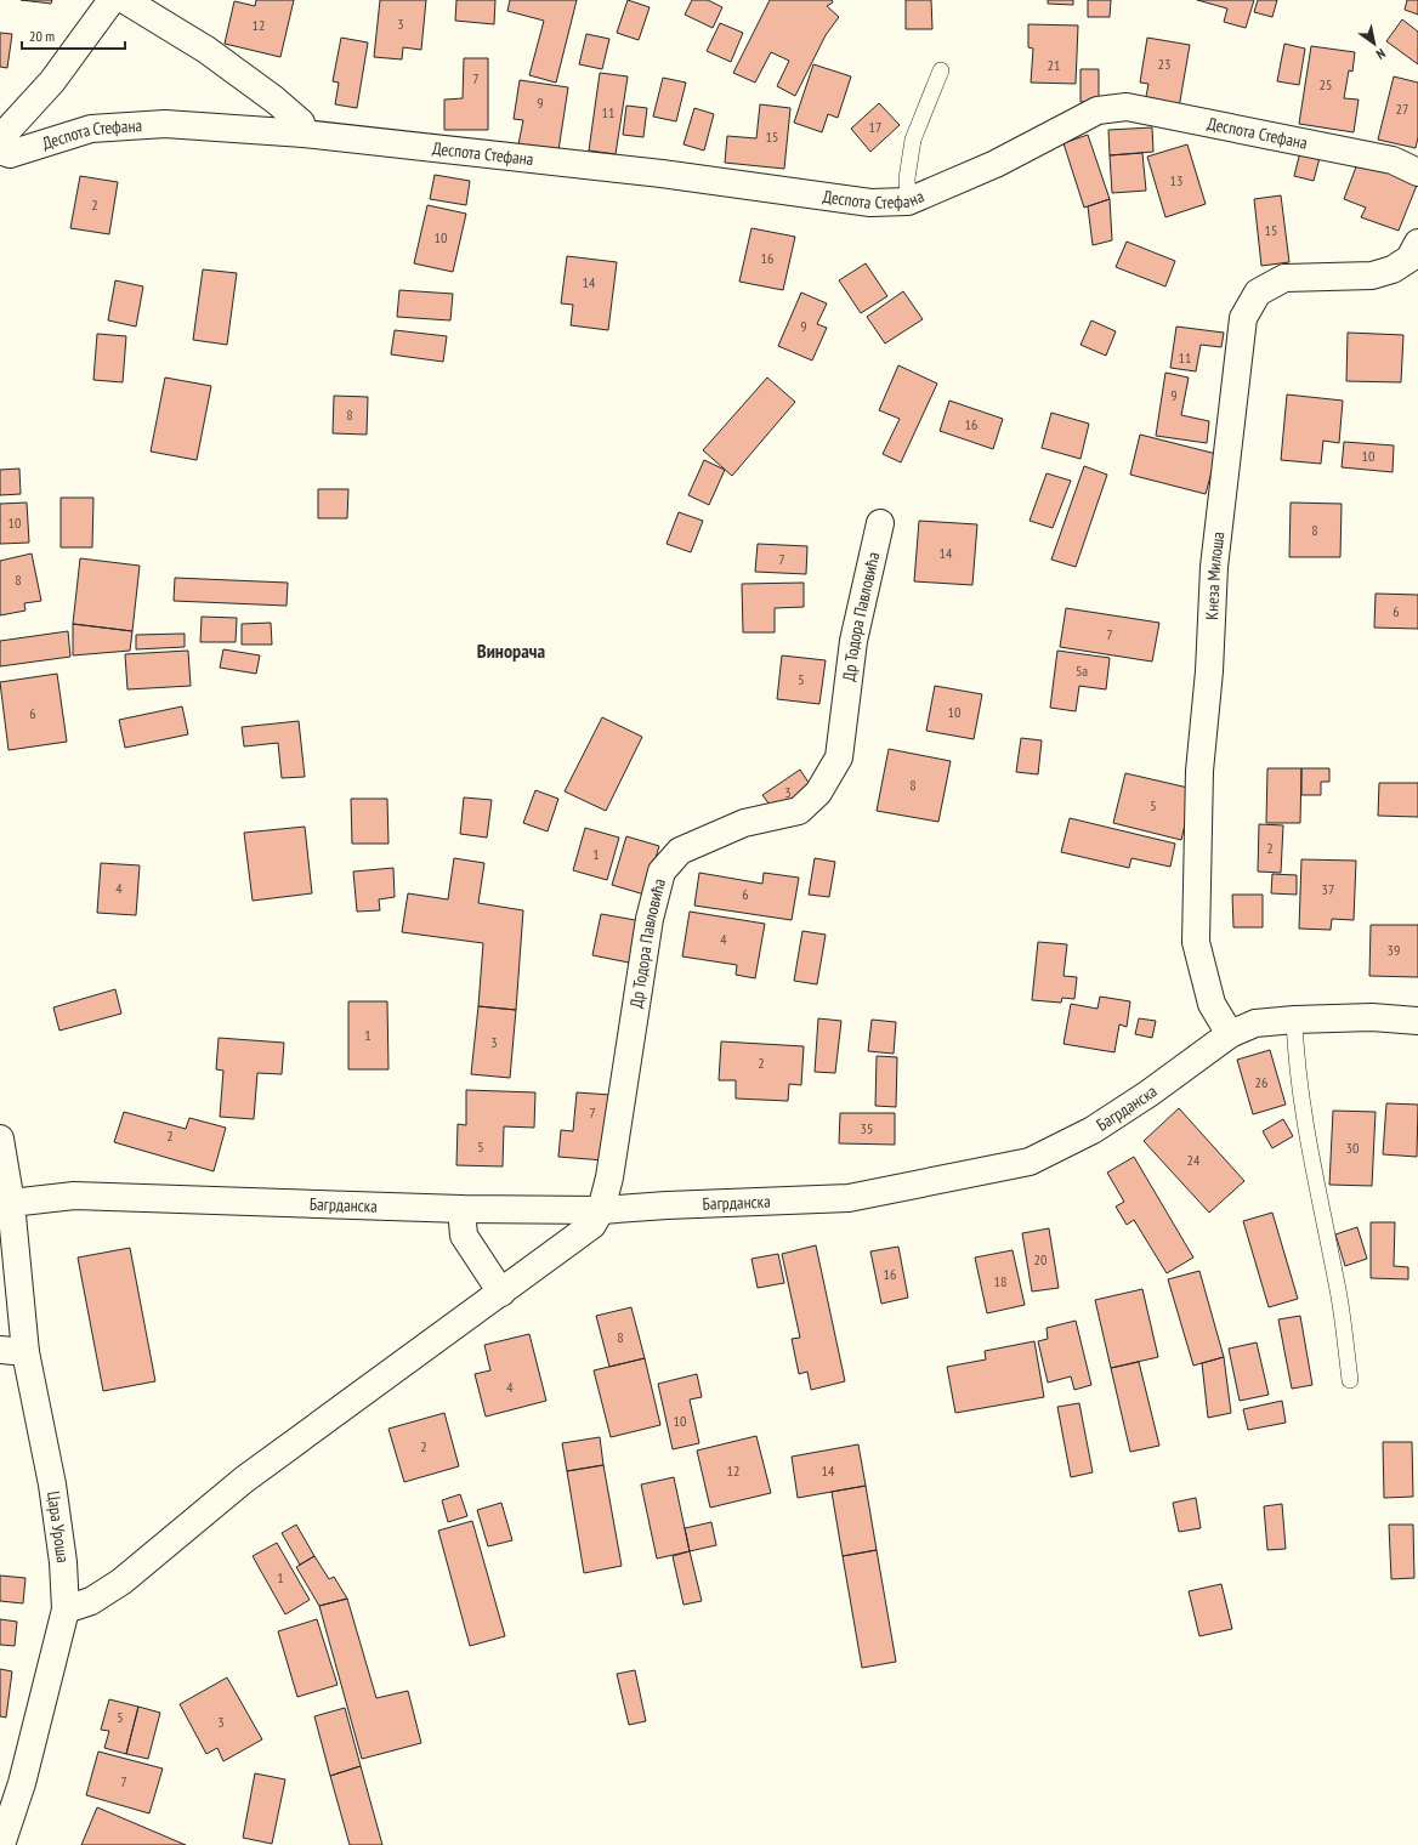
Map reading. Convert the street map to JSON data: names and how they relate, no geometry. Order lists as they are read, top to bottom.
{
  "streets": {
    "street": [
      "Деспота Стефана",
      "Кнеза Милоша",
      "Др Тодора Павловића",
      "Багрданска",
      "Цара Уроша"
    ]
  },
  "crossings": [
    ["Кнеза Милоша", "Багрданска"],
    ["Др Тодора Павловића", "Багрданска"],
    ["Др Тодора Павловића", "Цара Уроша"],
    ["Багрданска", "Цара Уроша"]
  ],
  "districts": ["Винорача"],
  "house_numbers": [
    "3",
    "12",
    "23",
    "21",
    "7",
    "25",
    "9",
    "27",
    "11",
    "17",
    "15",
    "13",
    "2",
    "15",
    "10",
    "16",
    "14",
    "9",
    "11",
    "9",
    "8",
    "16",
    "10",
    "10",
    "8",
    "14",
    "7",
    "8",
    "6",
    "7",
    "5a",
    "5",
    "10",
    "6",
    "8",
    "3",
    "5",
    "2",
    "1",
    "4",
    "37",
    "6",
    "4",
    "39",
    "1",
    "3",
    "2",
    "26",
    "7",
    "35",
    "2",
    "5",
    "30",
    "24",
    "20",
    "16",
    "18",
    "8",
    "4",
    "10",
    "2",
    "12",
    "14",
    "1",
    "5",
    "3",
    "7"
  ],
  "scale_bar": "20 m",
  "north": "bottom right"
}
